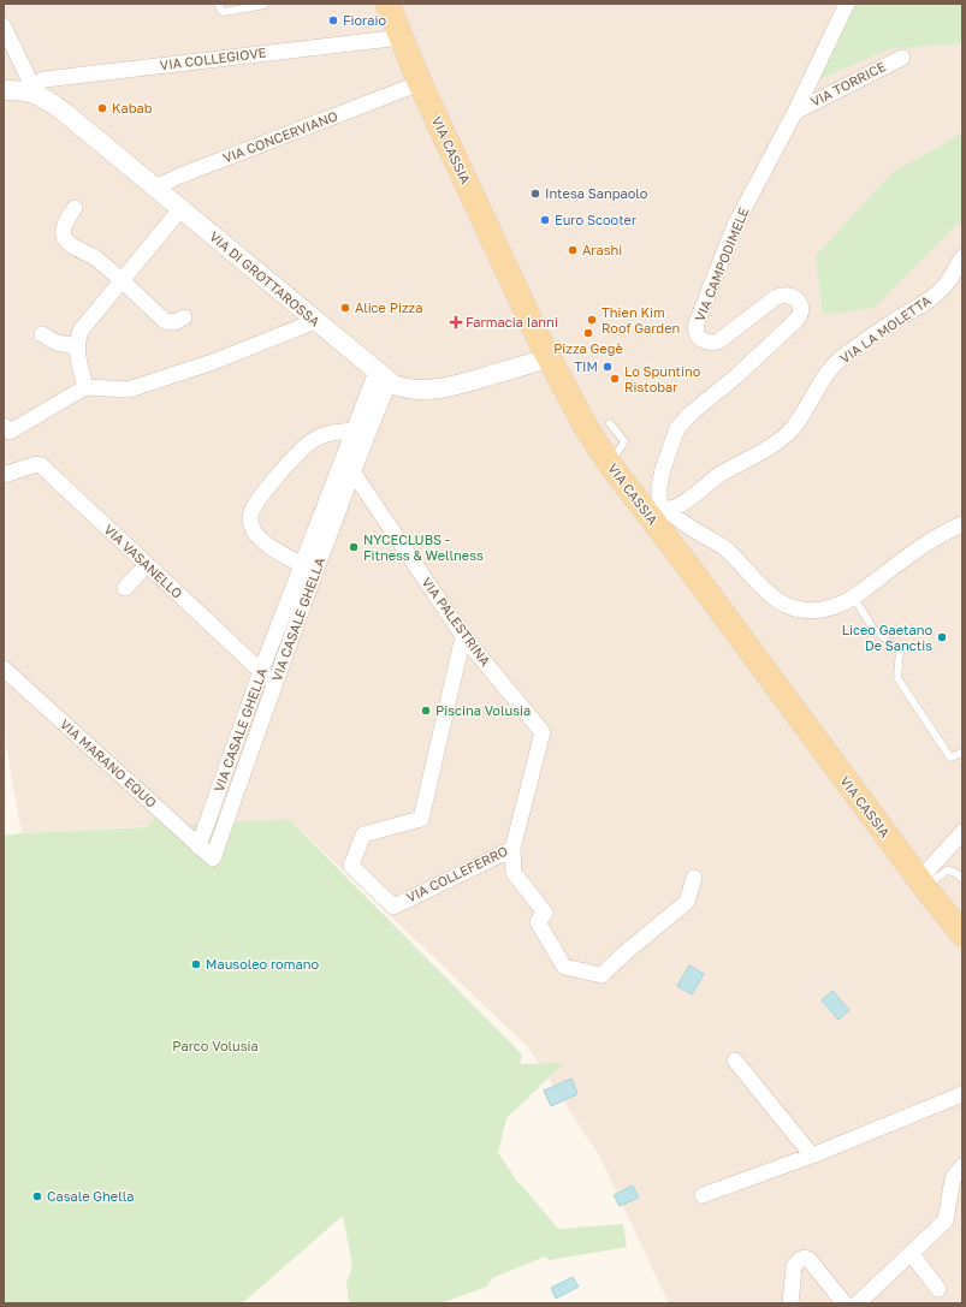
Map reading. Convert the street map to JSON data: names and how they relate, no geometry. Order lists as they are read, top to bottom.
{
  "streets": {
    "main road": ["VIA CASSIA"],
    "street": [
      "VIA COLLEGIOVE",
      "VIA TORRICE",
      "VIA CONCERVIANO",
      "VIA CAMPODIMELE",
      "VIA DI GROTTAROSSA",
      "VIA LA MOLETTA",
      "VIA VASANELLO",
      "VIA CASALE GHELLA",
      "VIA PALESTRINA",
      "VIA MARANO EQUO",
      "VIA COLLEFERRO"
    ]
  },
  "crossings": [
    ["VIA COLLEGIOVE", "VIA CASSIA"],
    ["VIA COLLEGIOVE", "VIA DI GROTTAROSSA"],
    ["VIA TORRICE", "VIA CAMPODIMELE"],
    ["VIA CONCERVIANO", "VIA DI GROTTAROSSA"],
    ["VIA CASSIA", "VIA CAMPODIMELE"],
    ["VIA CASSIA", "VIA DI GROTTAROSSA"],
    ["VIA CASSIA", "VIA LA MOLETTA"],
    ["VIA CAMPODIMELE", "VIA LA MOLETTA"],
    ["VIA DI GROTTAROSSA", "VIA CASALE GHELLA"],
    ["VIA VASANELLO", "VIA CASALE GHELLA"],
    ["VIA CASALE GHELLA", "VIA PALESTRINA"],
    ["VIA CASALE GHELLA", "VIA MARANO EQUO"],
    ["VIA PALESTRINA", "VIA COLLEFERRO"]
  ],
  "parks": ["Parco Volusia"],
  "places": {
    "other": [
      "Fioraio",
      "Kabab",
      "Intesa Sanpaolo",
      "Euro Scooter",
      "Arashi",
      "Alice Pizza",
      "Thien Kim Roof Garden",
      "Pizza Gegè",
      "TIM",
      "Lo Spuntino Ristobar",
      "NYCECLUBS - Fitness & Wellness",
      "Liceo Gaetano De Sanctis",
      "Piscina Volusia",
      "Mausoleo romano",
      "Casale Ghella"
    ],
    "health": ["Farmacia Ianni"]
  }
}
